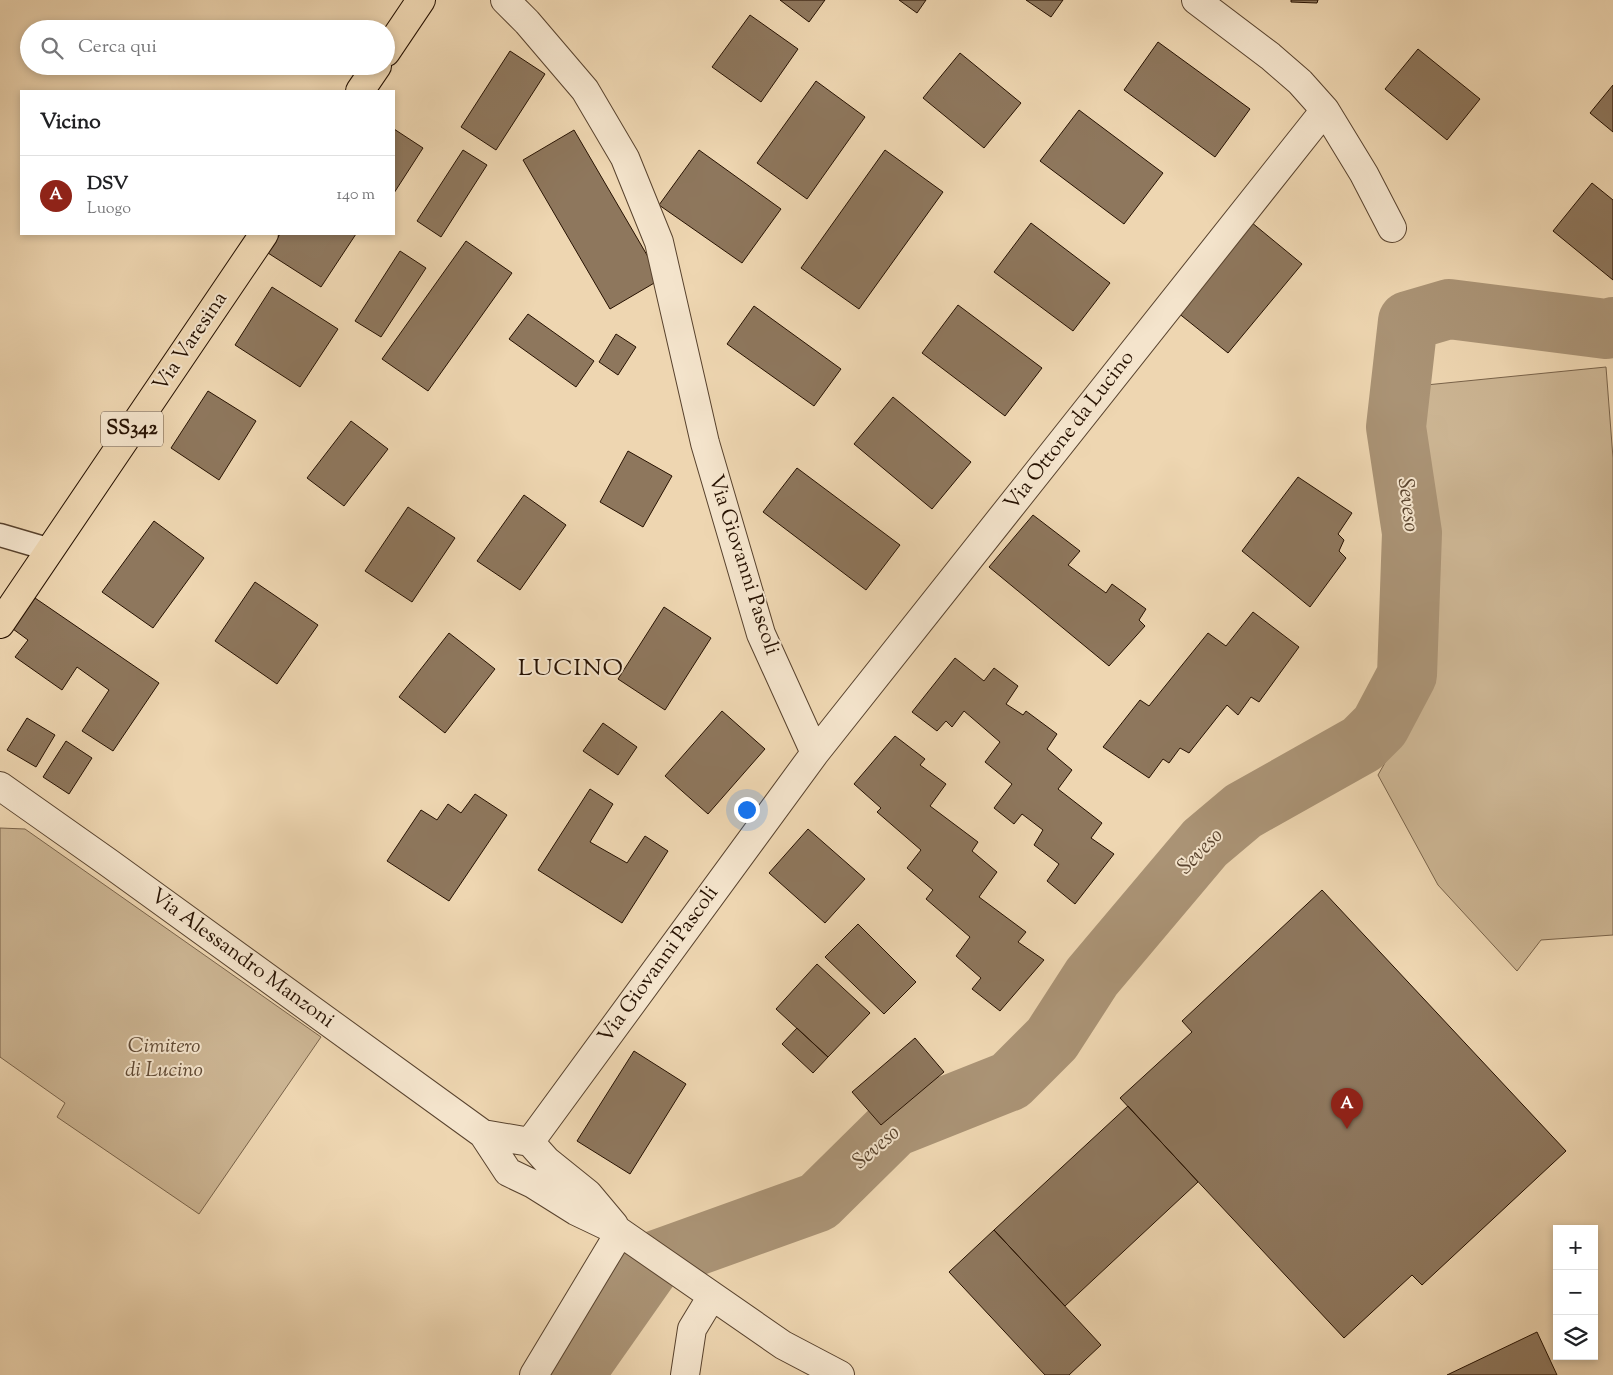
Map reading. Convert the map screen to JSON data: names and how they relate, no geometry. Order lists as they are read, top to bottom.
{
  "streets": {
    "main road": ["Via Varesina", "SS342"],
    "street": ["Via Ottone da Lucino", "Via Giovanni Pascoli", "Via Alessandro Manzoni"]
  },
  "crossings": [
    ["Via Ottone da Lucino", "Via Giovanni Pascoli"],
    ["Via Giovanni Pascoli", "Via Alessandro Manzoni"]
  ],
  "districts": ["LUCINO"],
  "water": ["Seveso"],
  "parks": ["Cimitero di Lucino"],
  "page": {
    "search": "Cerca qui",
    "heading": "Vicino",
    "list": [
      {
        "mark": "A",
        "name": "DSV",
        "note": "Luogo",
        "value": "140 m"
      }
    ],
    "pins": "A",
    "map_buttons": ["+", "−"]
  }
}
